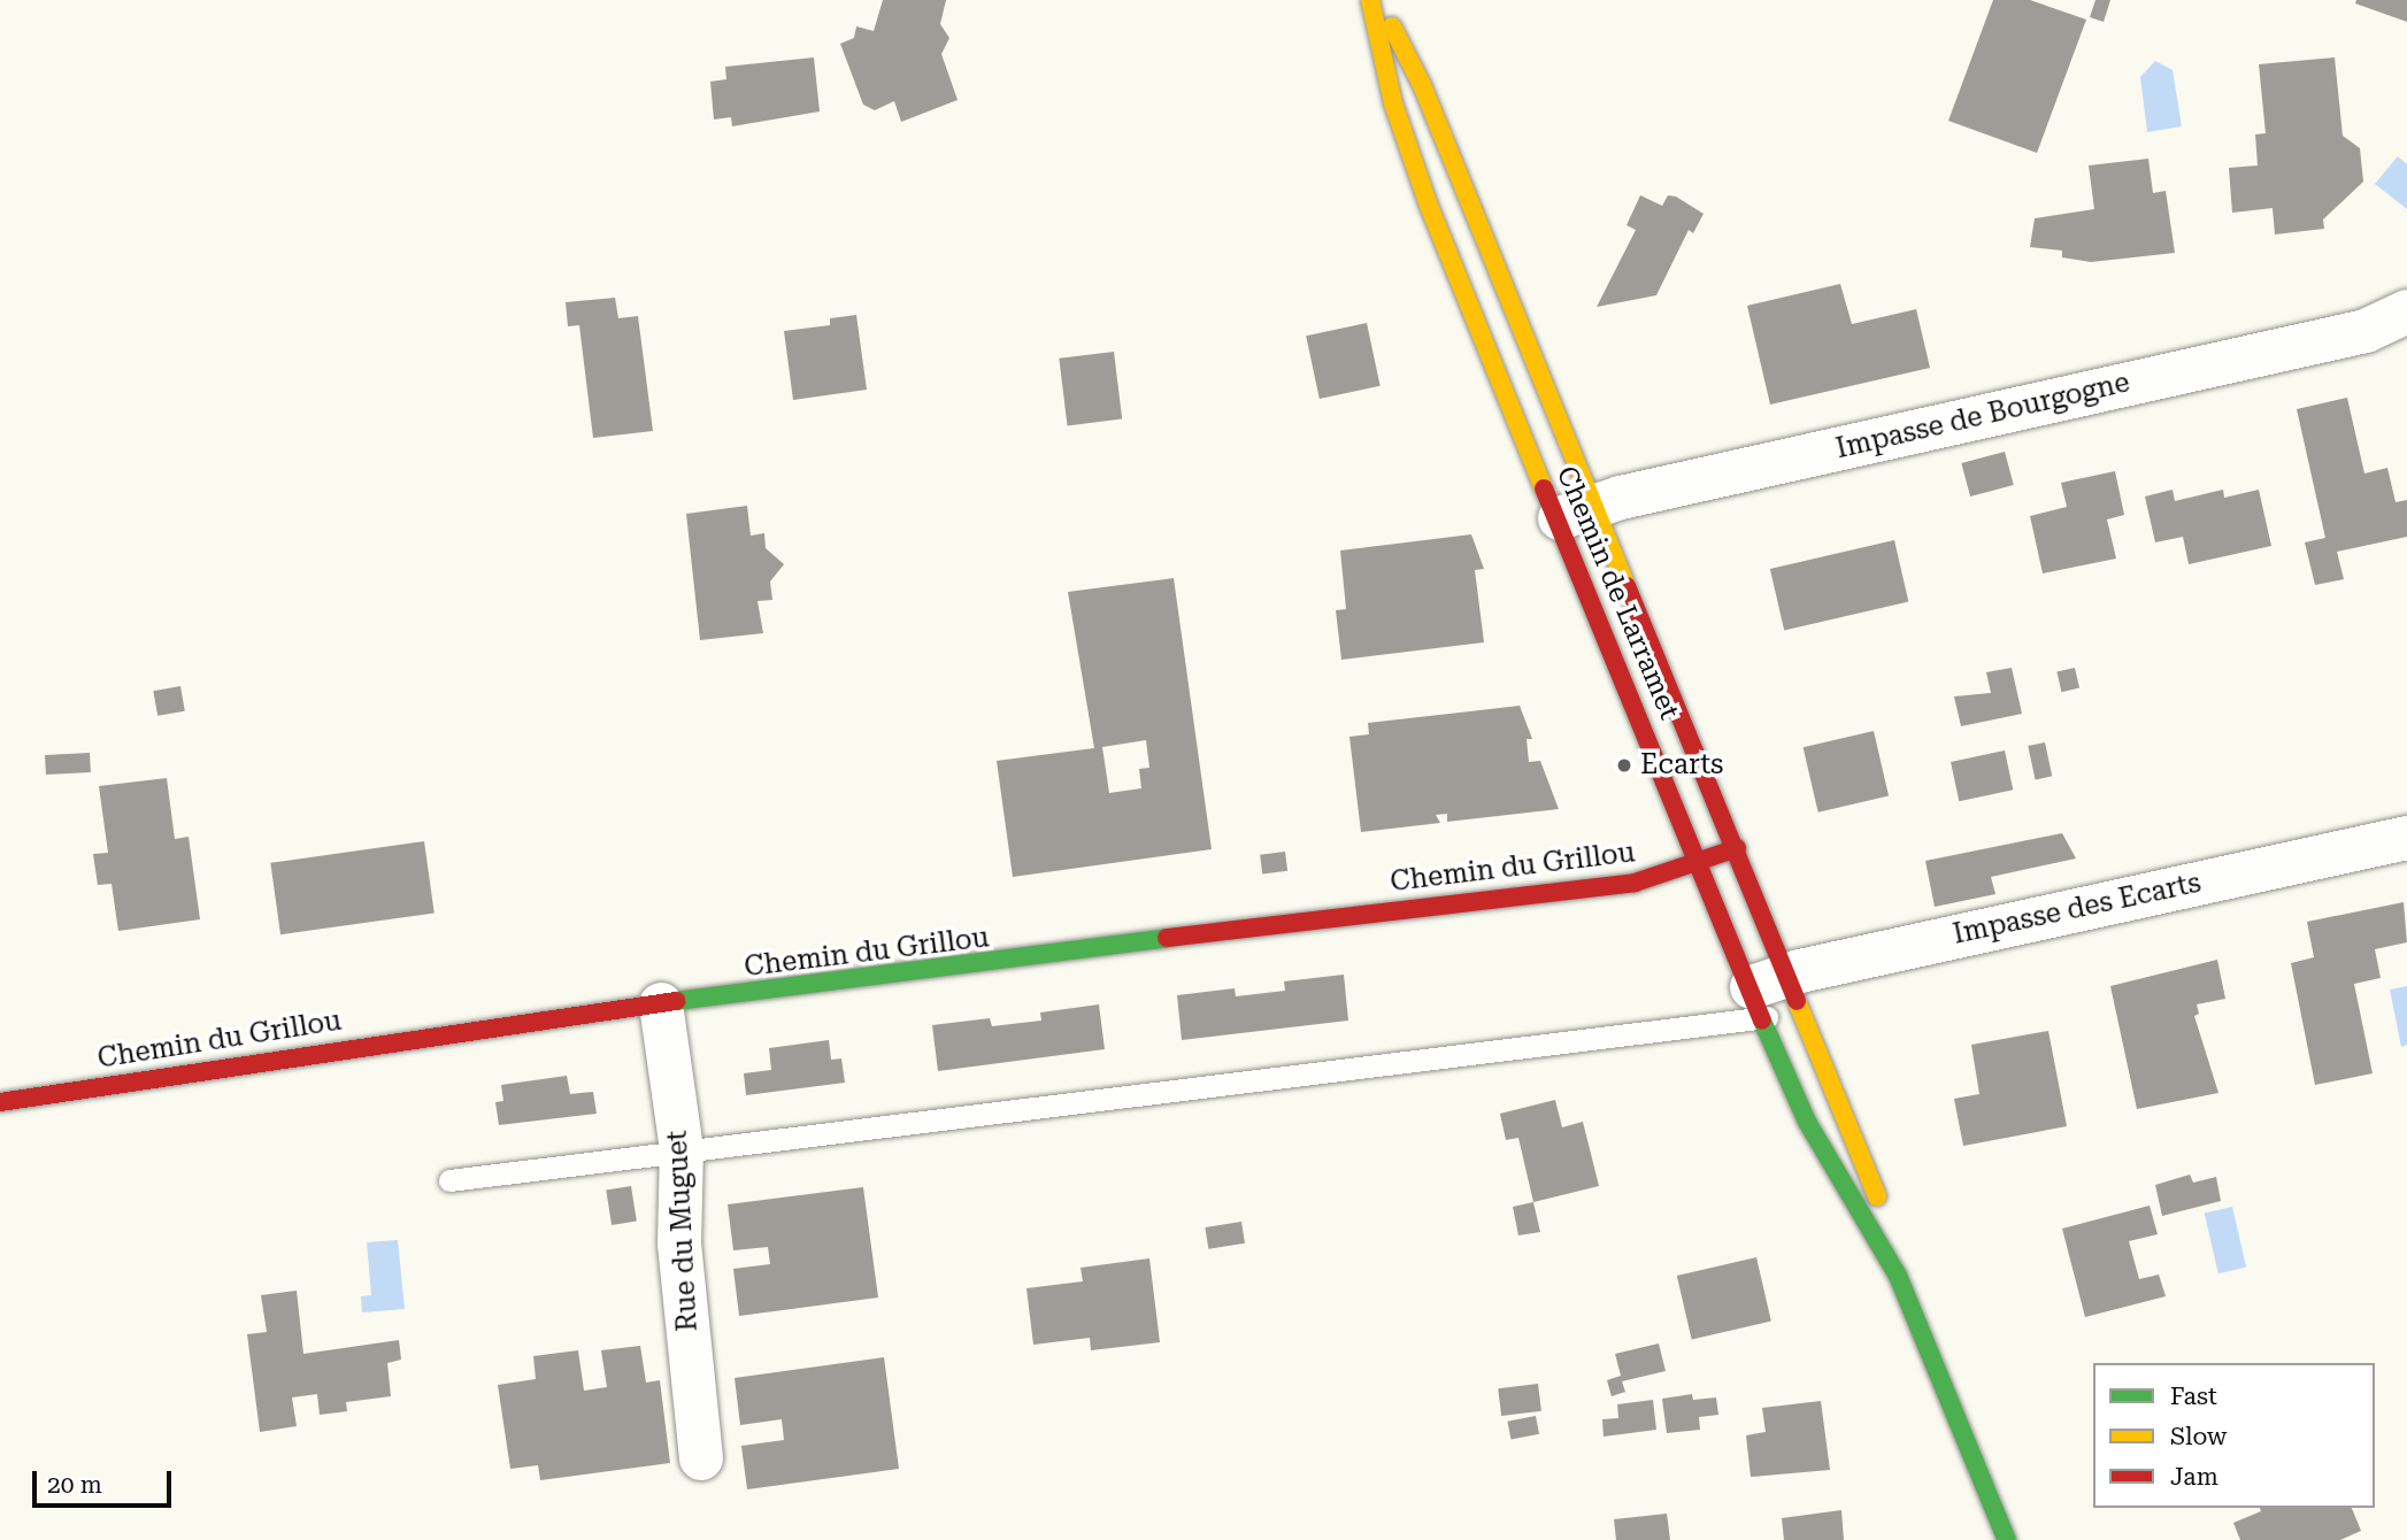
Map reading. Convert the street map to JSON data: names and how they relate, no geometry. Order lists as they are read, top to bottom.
{
  "streets": {
    "main road": ["Chemin de Larramet", "Chemin du Grillou"],
    "street": ["Impasse de Bourgogne", "Impasse des Ecarts", "Rue du Muguet"]
  },
  "crossings": [
    ["Impasse de Bourgogne", "Chemin de Larramet"],
    ["Chemin de Larramet", "Chemin du Grillou"],
    ["Chemin de Larramet", "Impasse des Ecarts"],
    ["Chemin du Grillou", "Rue du Muguet"]
  ],
  "places": ["Ecarts"],
  "legend": ["Fast", "Slow", "Jam"],
  "scale_bar": "20 m"
}
